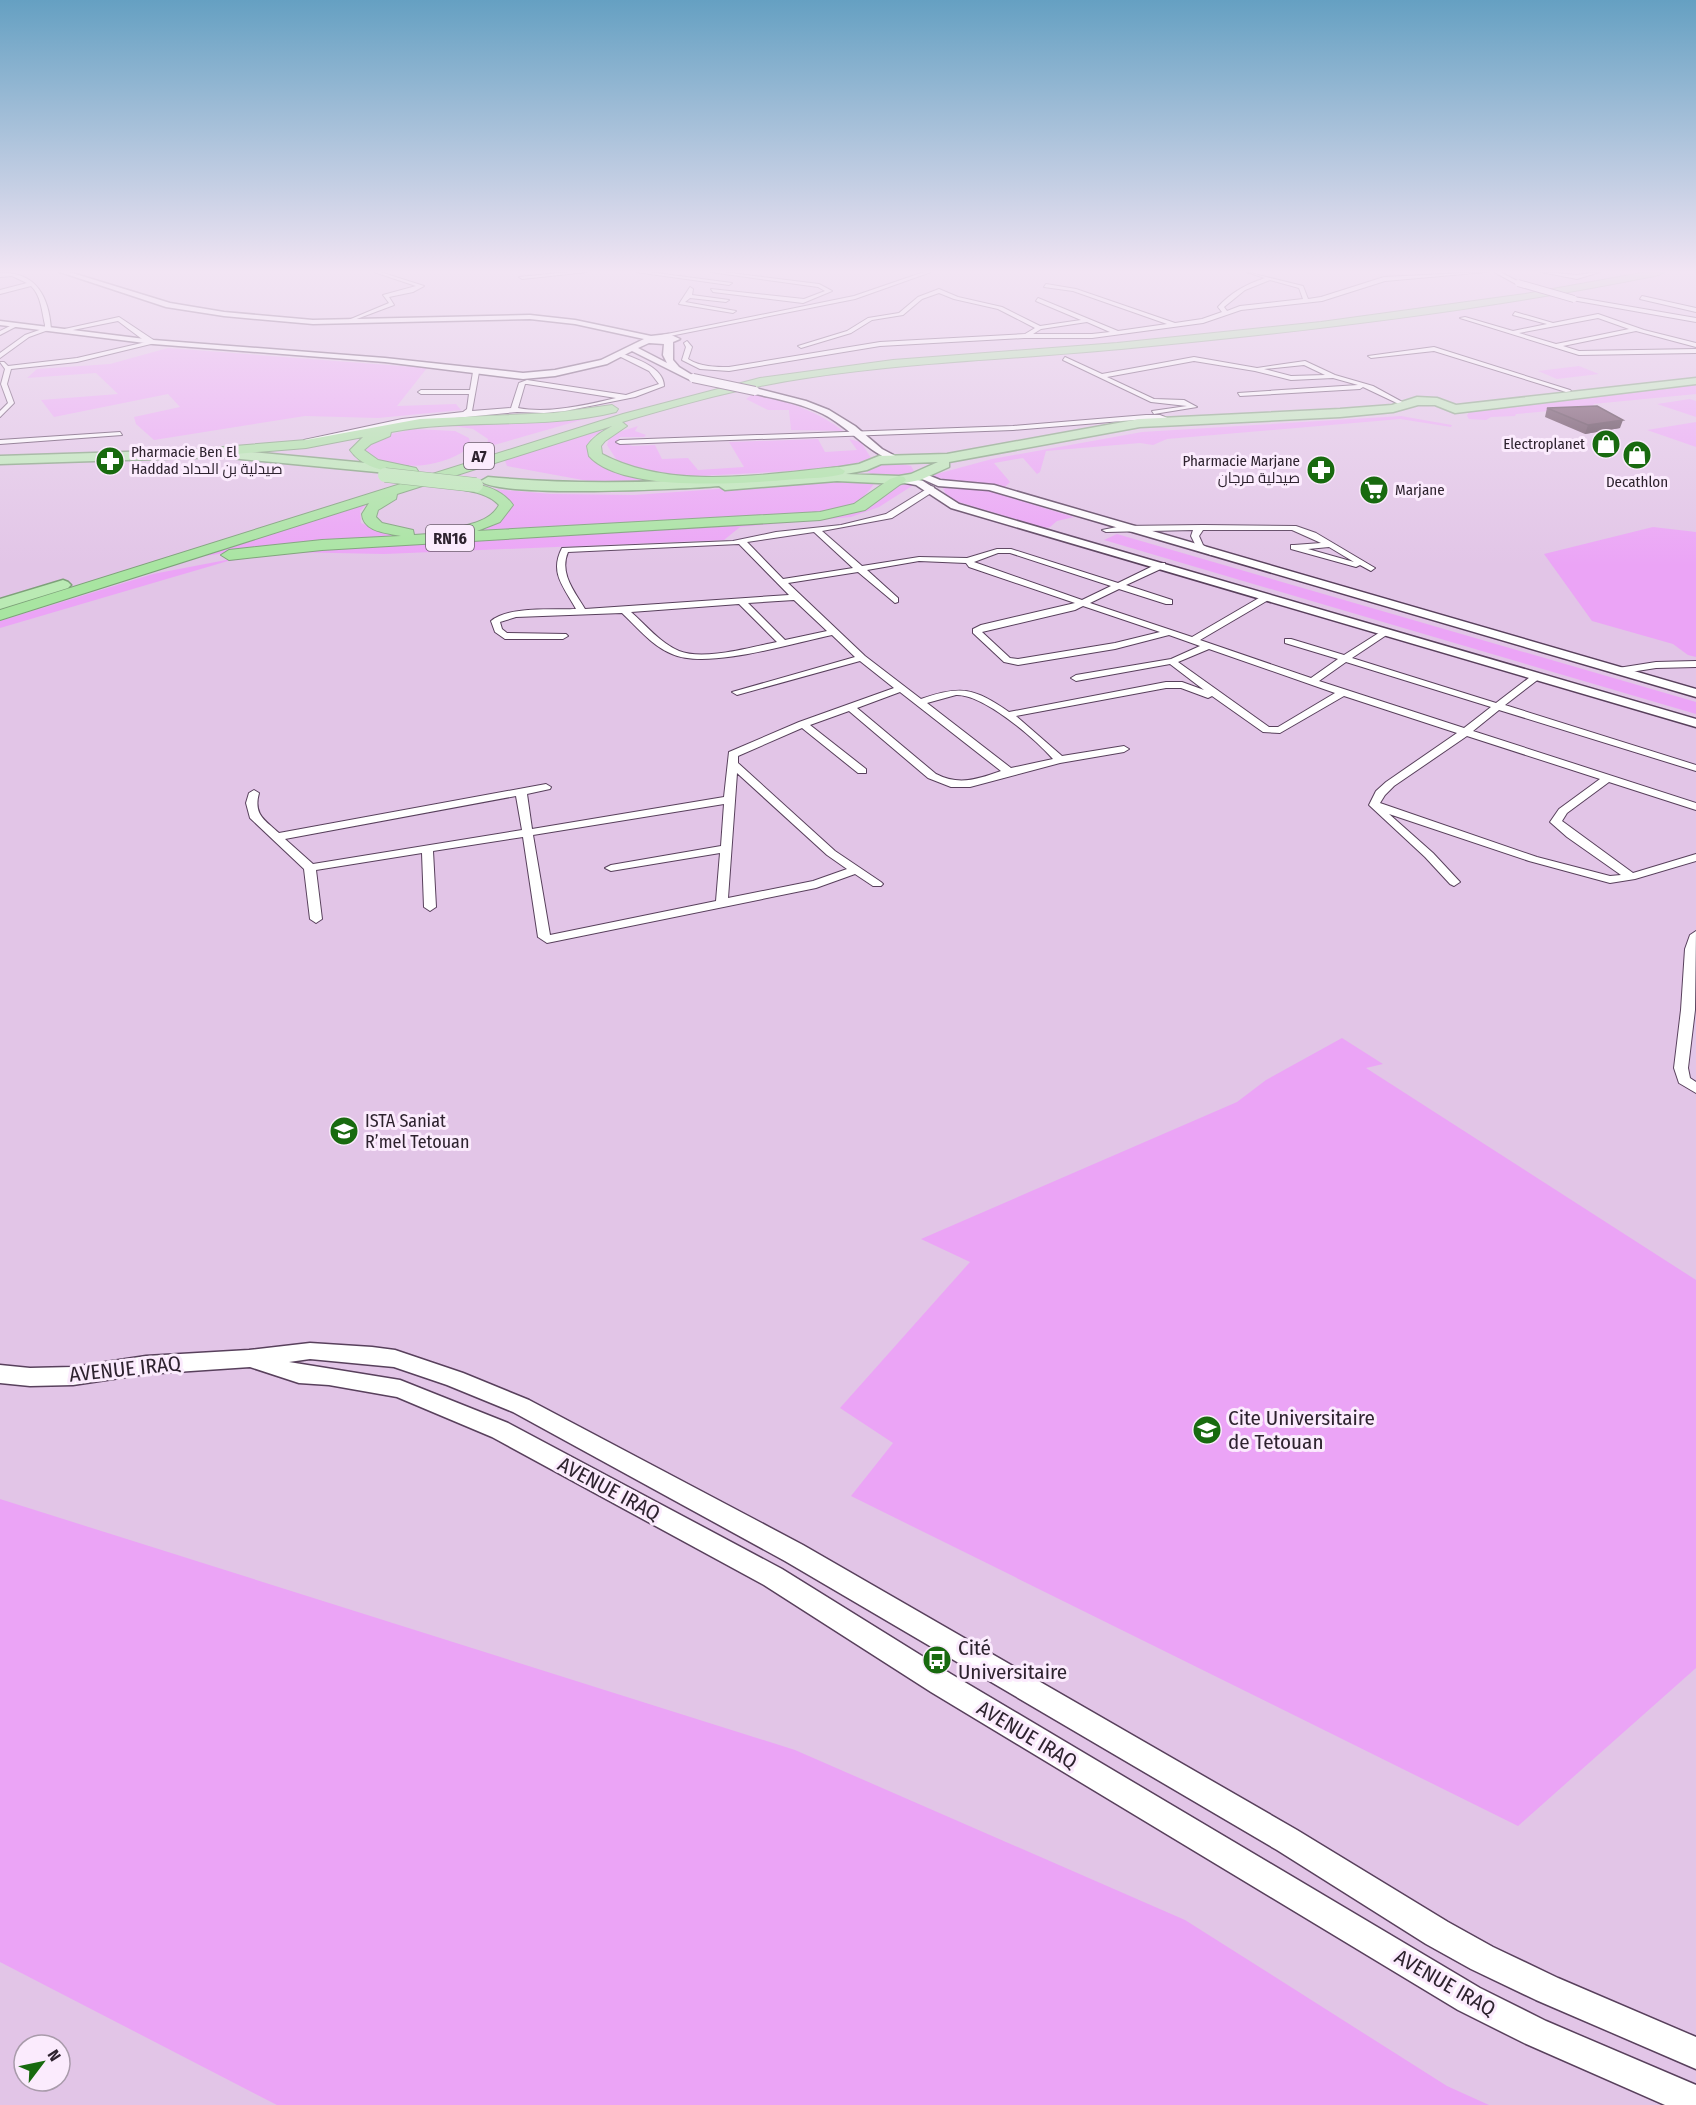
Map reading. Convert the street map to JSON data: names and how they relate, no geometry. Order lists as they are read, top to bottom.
{
  "streets": {
    "highway": ["A7", "RN16"],
    "street": ["AVENUE IRAQ"]
  },
  "crossings": [
    ["A7", "RN16"]
  ],
  "places": {
    "shop": ["Electroplanet", "Decathlon"],
    "pharmacy": ["Pharmacie Ben El Haddad صيدلية بن الحداد", "Pharmacie Marjane صيدلية مرجان"],
    "supermarket": ["Marjane"],
    "school or university": ["ISTA Saniat R’mel Tetouan", "Cite Universitaire de Tetouan"],
    "bus stop": ["Cité Universitaire"]
  },
  "north": "top right"
}
